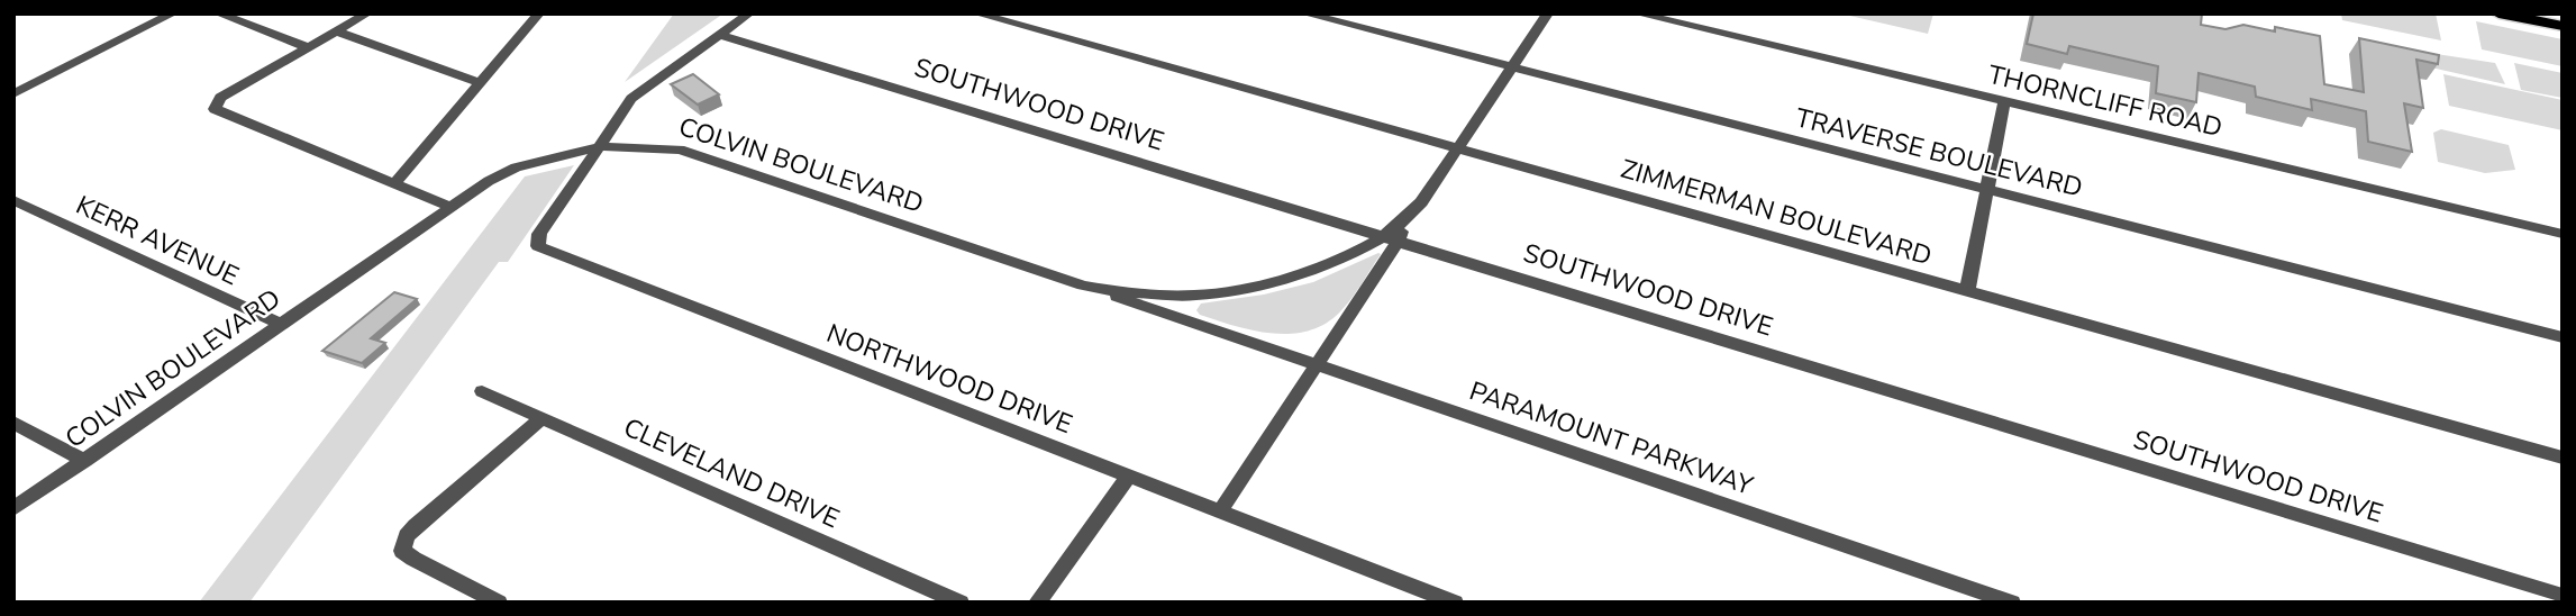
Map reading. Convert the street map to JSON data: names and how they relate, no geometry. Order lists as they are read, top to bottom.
{
  "streets": {
    "street": [
      "THORNCLIFF ROAD",
      "SOUTHWOOD DRIVE",
      "TRAVERSE BOULEVARD",
      "COLVIN BOULEVARD",
      "ZIMMERMAN BOULEVARD",
      "KERR AVENUE",
      "NORTHWOOD DRIVE",
      "PARAMOUNT PARKWAY",
      "CLEVELAND DRIVE"
    ]
  },
  "crossings": [
    ["SOUTHWOOD DRIVE", "COLVIN BOULEVARD"],
    ["COLVIN BOULEVARD", "KERR AVENUE"],
    ["COLVIN BOULEVARD", "NORTHWOOD DRIVE"],
    ["COLVIN BOULEVARD", "PARAMOUNT PARKWAY"]
  ]
}
